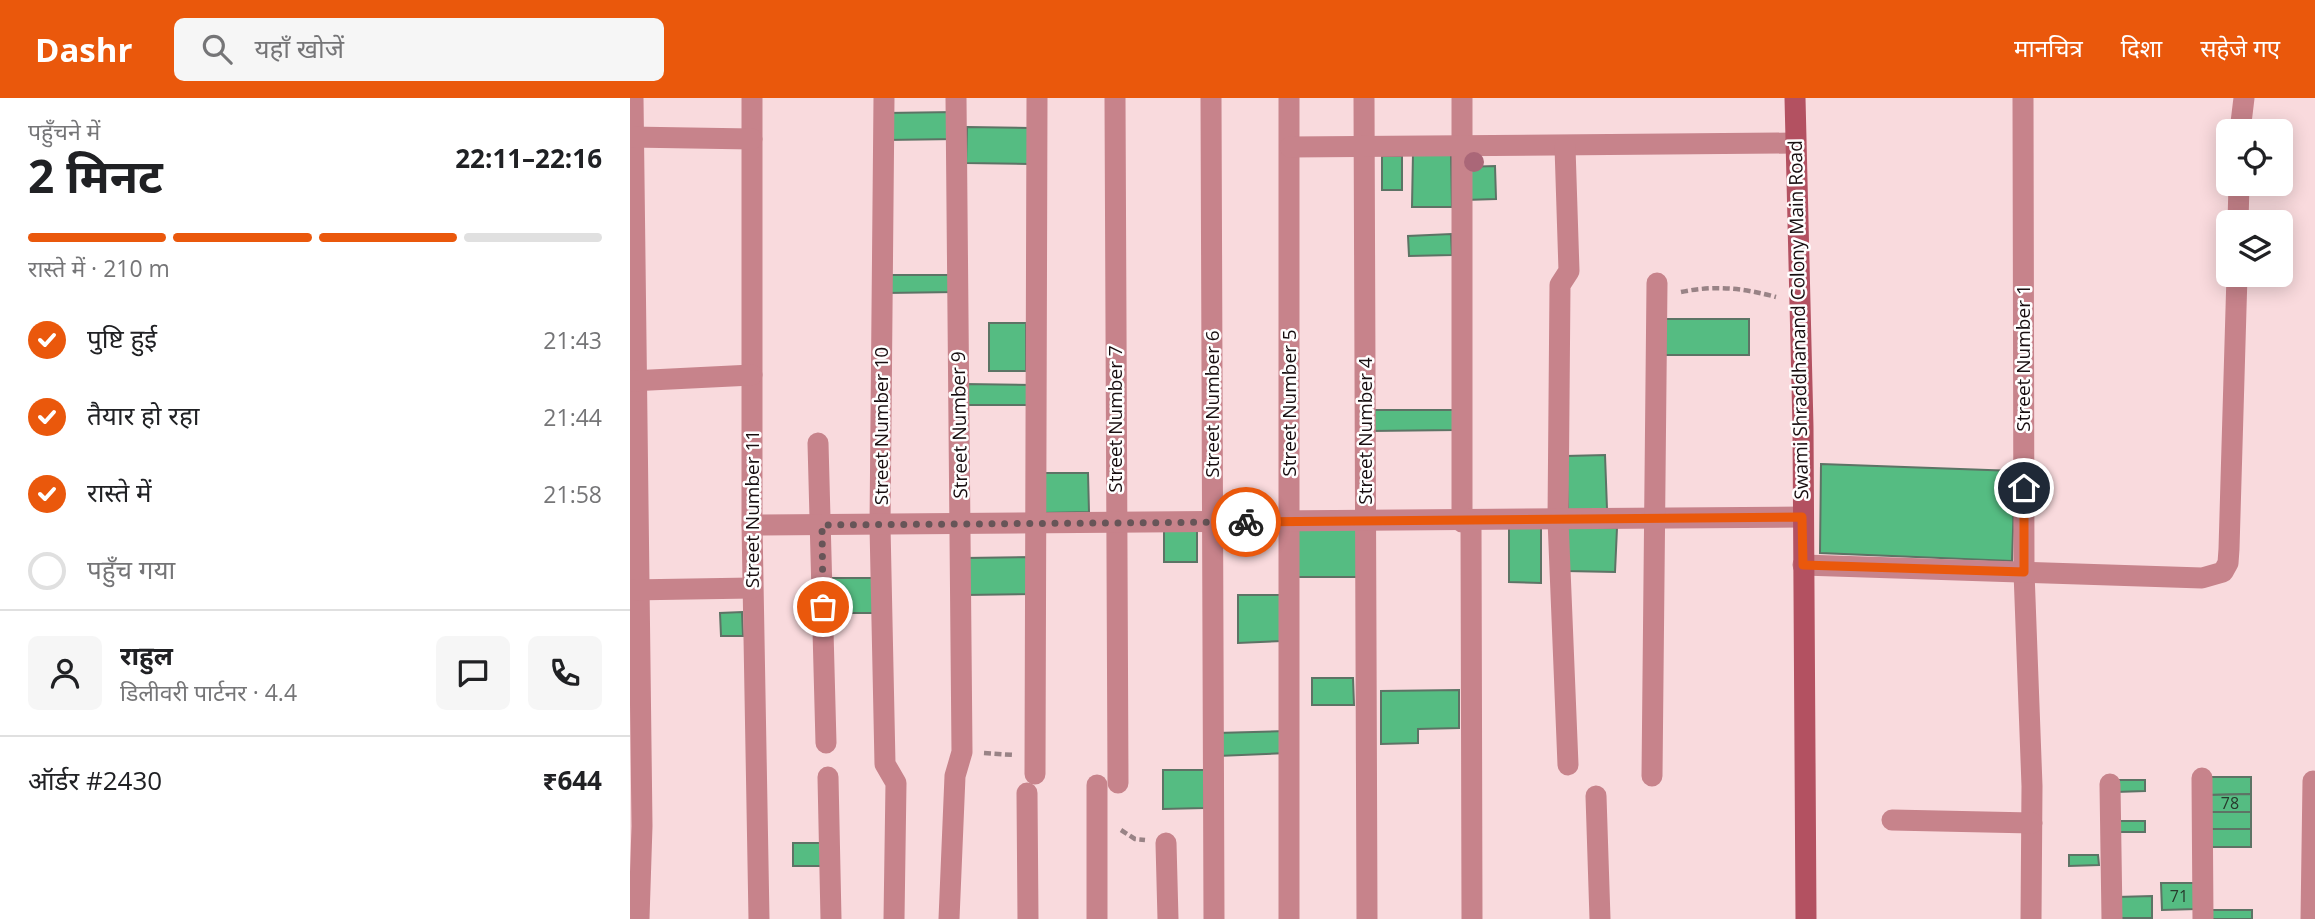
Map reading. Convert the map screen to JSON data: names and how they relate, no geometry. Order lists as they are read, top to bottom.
{
  "streets": {
    "street": [
      "Swami Shraddhanand Colony Main Road",
      "Street Number 1",
      "Street Number 5",
      "Street Number 6",
      "Street Number 7",
      "Street Number 9",
      "Street Number 10",
      "Street Number 4",
      "Street Number 11"
    ]
  },
  "house_numbers": ["78", "71"],
  "page": {
    "header": "Dashr",
    "search": "यहाँ खोजें",
    "nav": ["मानचित्र", "दिशा", "सहेजे गए"],
    "heading": ["2 मिनट", "पहुँचने में", "22:11–22:16"],
    "panel": [
      "राहुल",
      "डिलीवरी पार्टनर · 4.4",
      "ऑर्डर #2430",
      "₹644"
    ],
    "bar": "रास्ते में · 210 m",
    "list": [
      ["पुष्टि हुई", "21:43"],
      ["तैयार हो रहा", "21:44"],
      ["रास्ते में", "21:58"],
      "पहुँच गया"
    ]
  }
}
